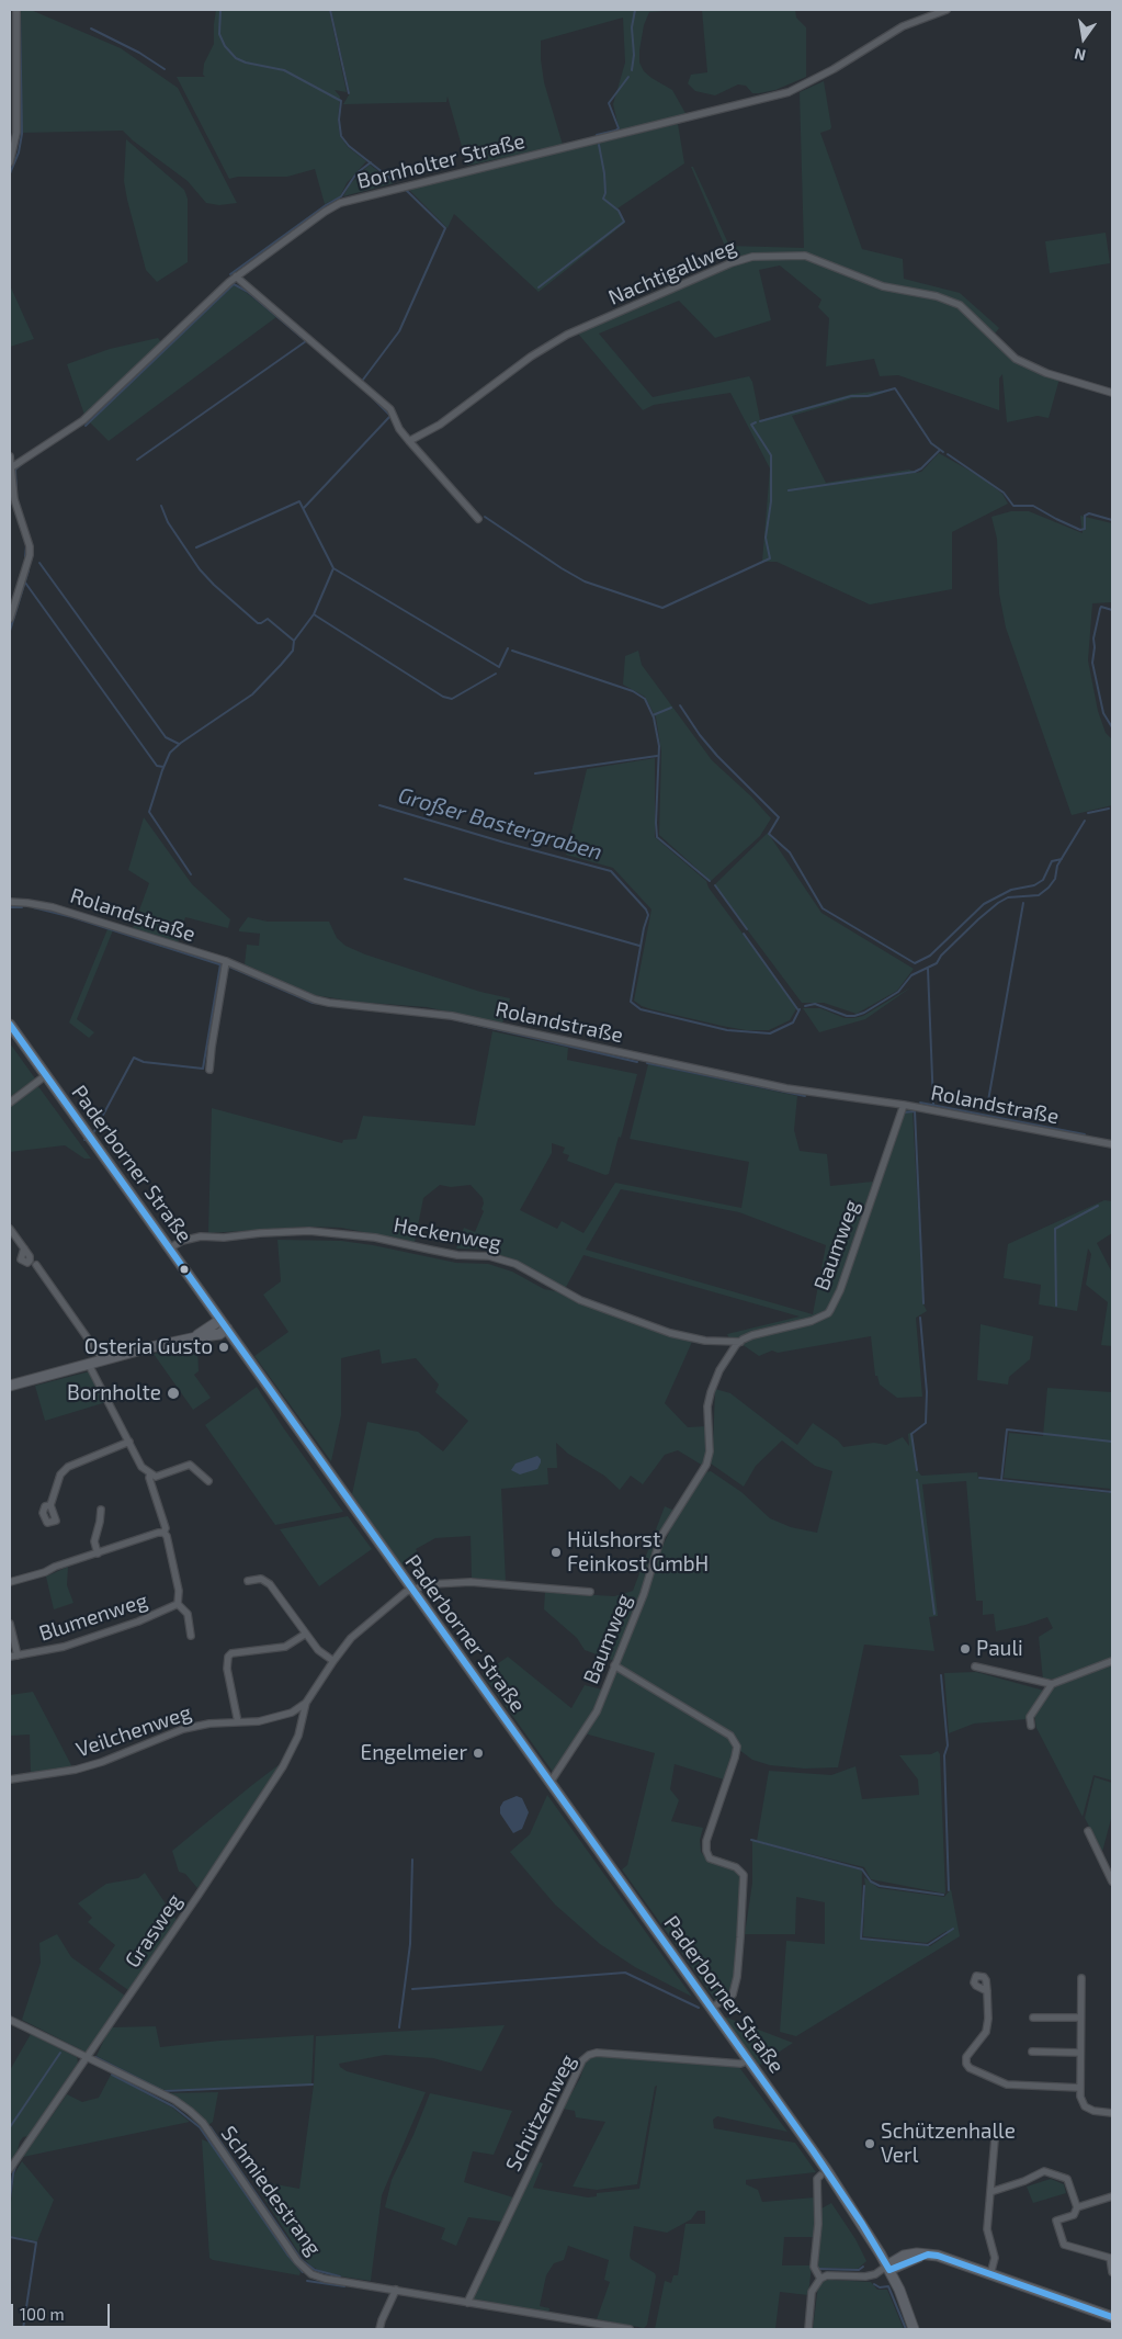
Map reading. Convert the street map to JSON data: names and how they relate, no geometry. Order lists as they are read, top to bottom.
{
  "streets": {
    "main road": ["Paderborner Straße"],
    "street": [
      "Bornholter Straße",
      "Nachtigallweg",
      "Rolandstraße",
      "Heckenweg",
      "Baumweg",
      "Blumenweg",
      "Veilchenweg",
      "Grasweg",
      "Schützenweg",
      "Schmiedestrang"
    ]
  },
  "crossings": [
    ["Rolandstraße", "Baumweg"],
    ["Paderborner Straße", "Heckenweg"],
    ["Paderborner Straße", "Baumweg"],
    ["Paderborner Straße", "Veilchenweg"],
    ["Paderborner Straße", "Schützenweg"],
    ["Heckenweg", "Baumweg"],
    ["Veilchenweg", "Grasweg"],
    ["Grasweg", "Schmiedestrang"],
    ["Schützenweg", "Schmiedestrang"]
  ],
  "water": ["Großer Bastergraben"],
  "places": [
    "Osteria Gusto",
    "Bornholte",
    "Hülshorst Feinkost GmbH",
    "Pauli",
    "Engelmeier",
    "Schützenhalle Verl"
  ],
  "scale_bar": "100 m",
  "north": "bottom"
}
